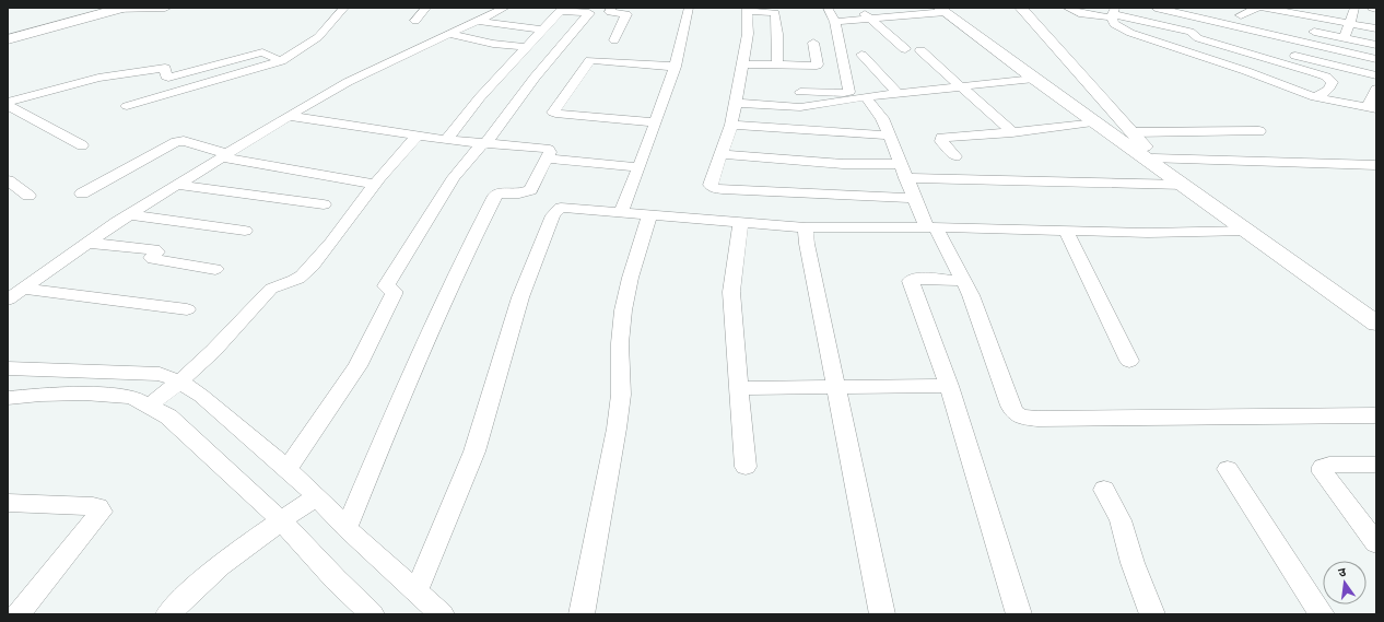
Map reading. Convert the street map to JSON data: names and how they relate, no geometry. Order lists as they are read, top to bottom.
{
  "north": "top"
}
